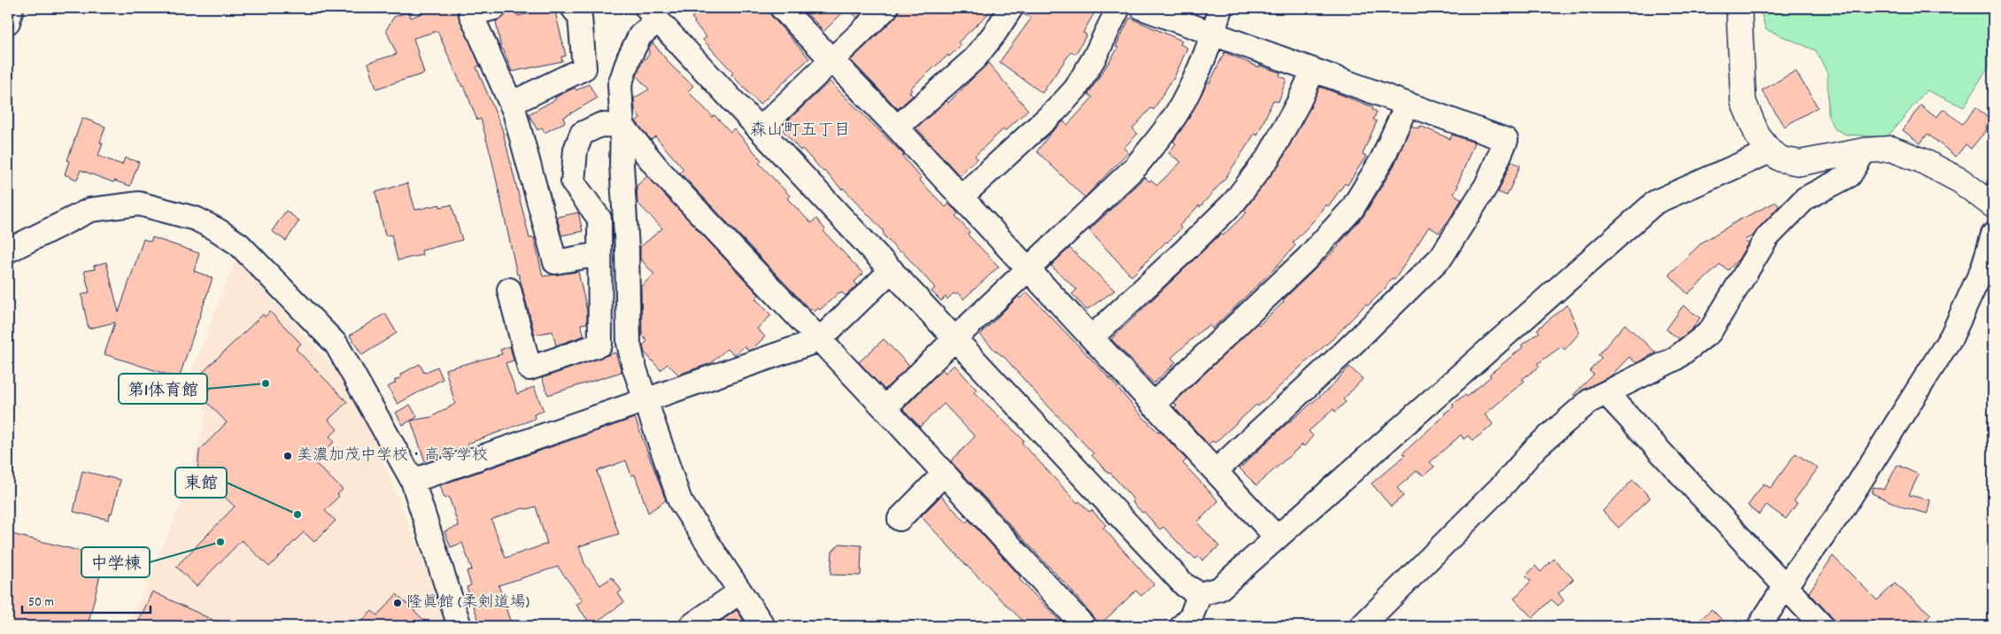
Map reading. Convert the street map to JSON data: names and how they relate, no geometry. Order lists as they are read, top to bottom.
{
  "districts": ["森山町五丁目"],
  "places": [
    "第1体育館",
    "美濃加茂中学校・高等学校",
    "東館",
    "中学棟",
    "隆眞館 (柔剣道場)"
  ],
  "scale_bar": "50 m"
}
